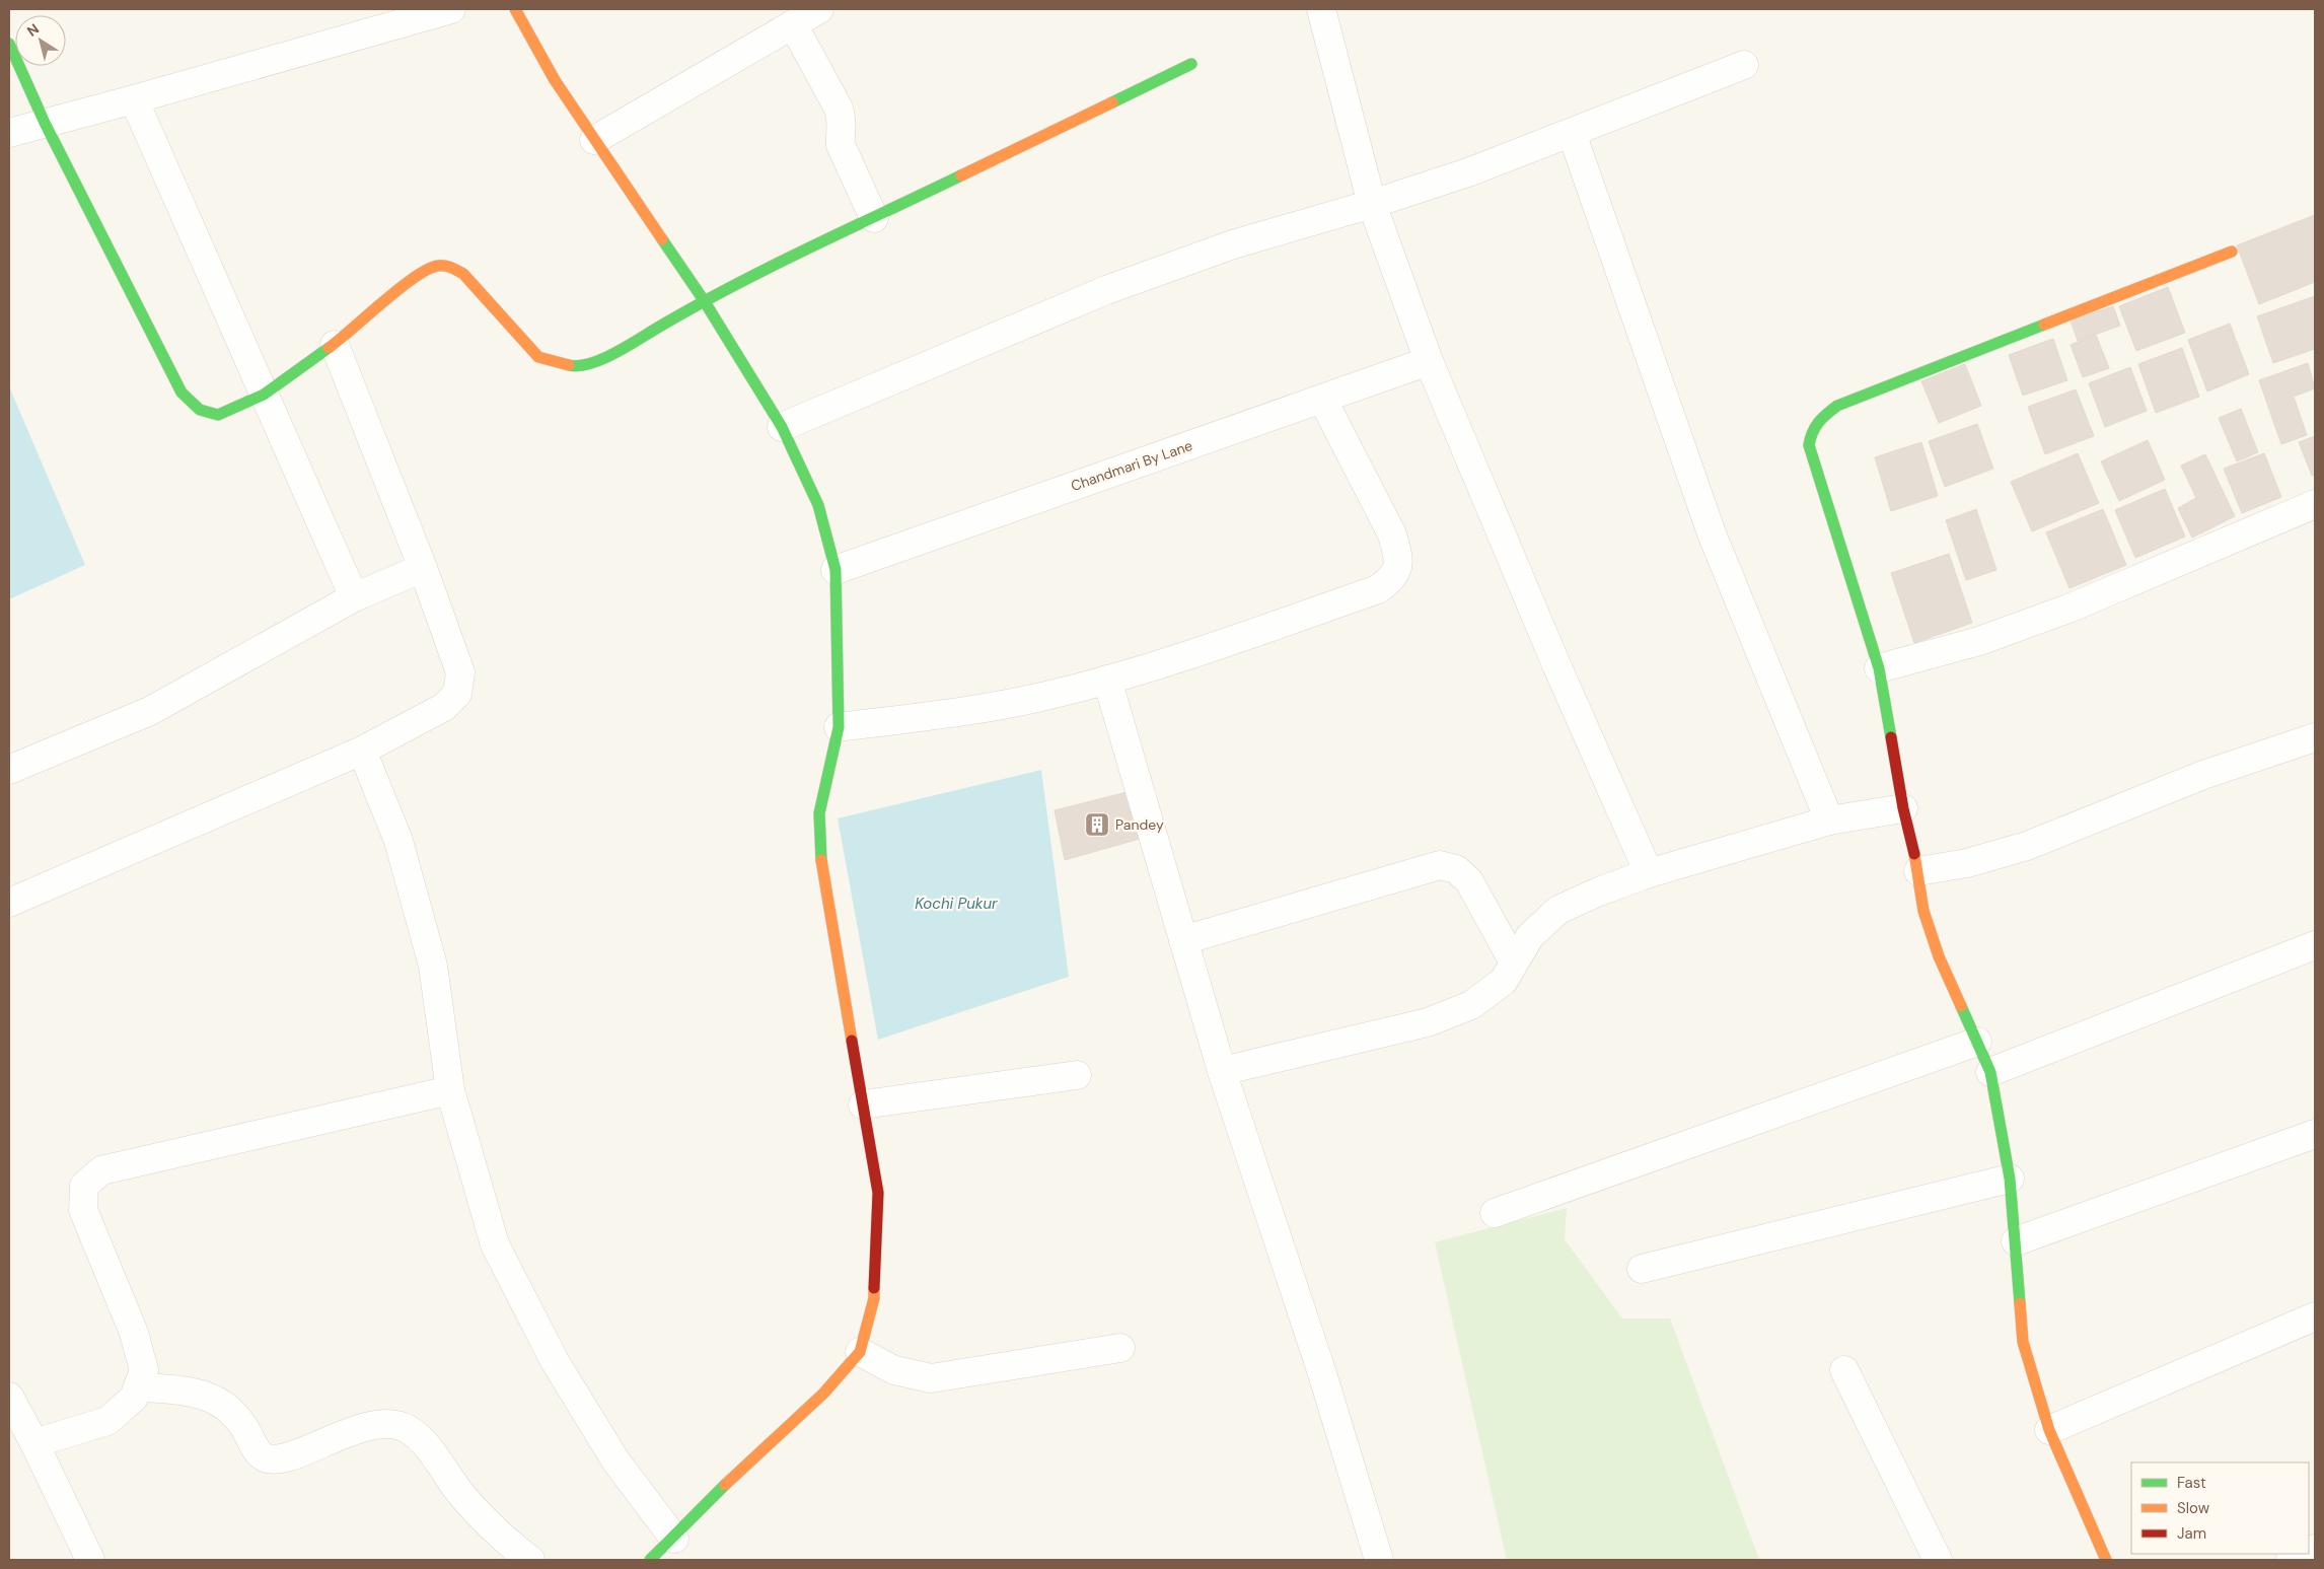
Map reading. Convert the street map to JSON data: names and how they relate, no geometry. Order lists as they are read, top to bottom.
{
  "streets": {
    "street": ["Chandmari By Lane"]
  },
  "water": ["Kochi Pukur"],
  "places": {
    "building": ["Pandey"]
  },
  "legend": ["Fast", "Slow", "Jam"],
  "north": "top left"
}
